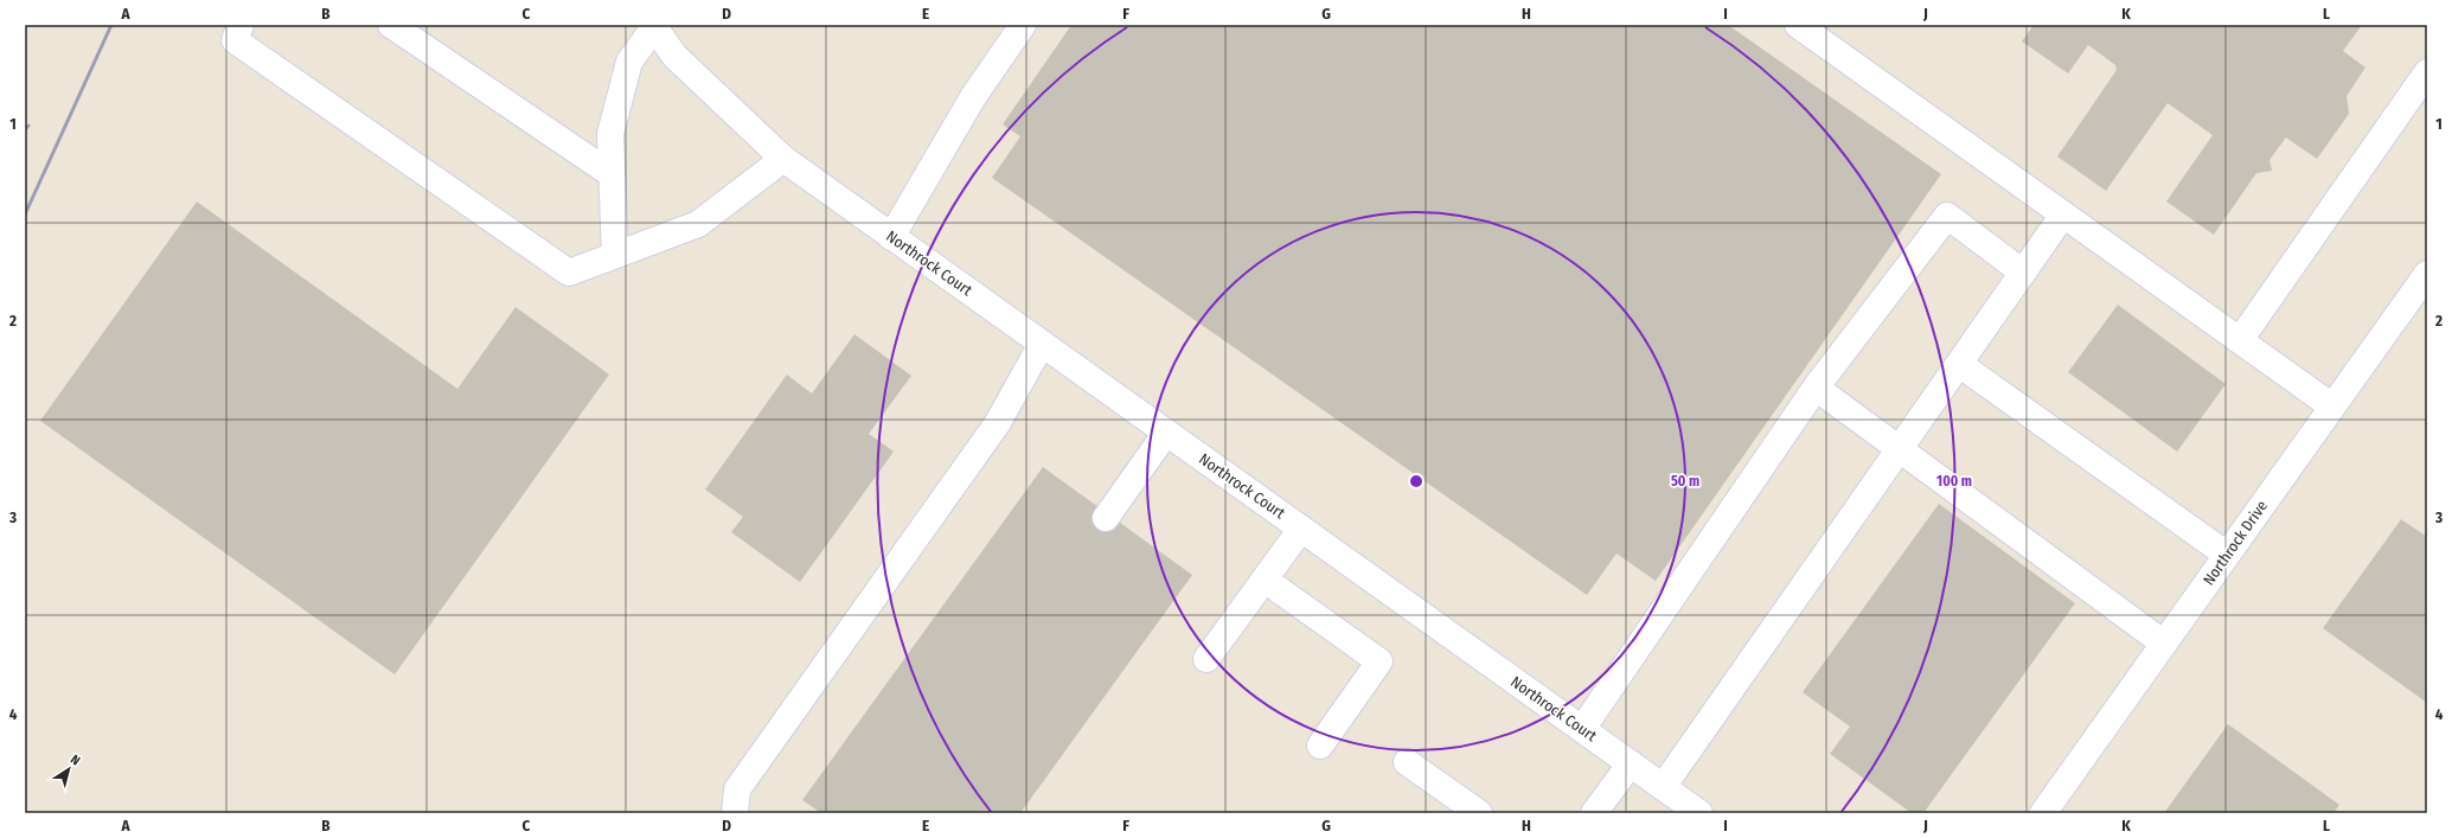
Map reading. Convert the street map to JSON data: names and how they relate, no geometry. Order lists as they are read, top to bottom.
{
  "streets": {
    "street": ["Northrock Court", "Northrock Drive"]
  },
  "north": "top right",
  "grid": {
    "columns": [
      "A",
      "B",
      "C",
      "D",
      "E",
      "F",
      "G",
      "H",
      "I",
      "J",
      "K",
      "L"
    ],
    "rows": [
      "1",
      "2",
      "3",
      "4"
    ]
  },
  "rings": ["50 m", "100 m"]
}
